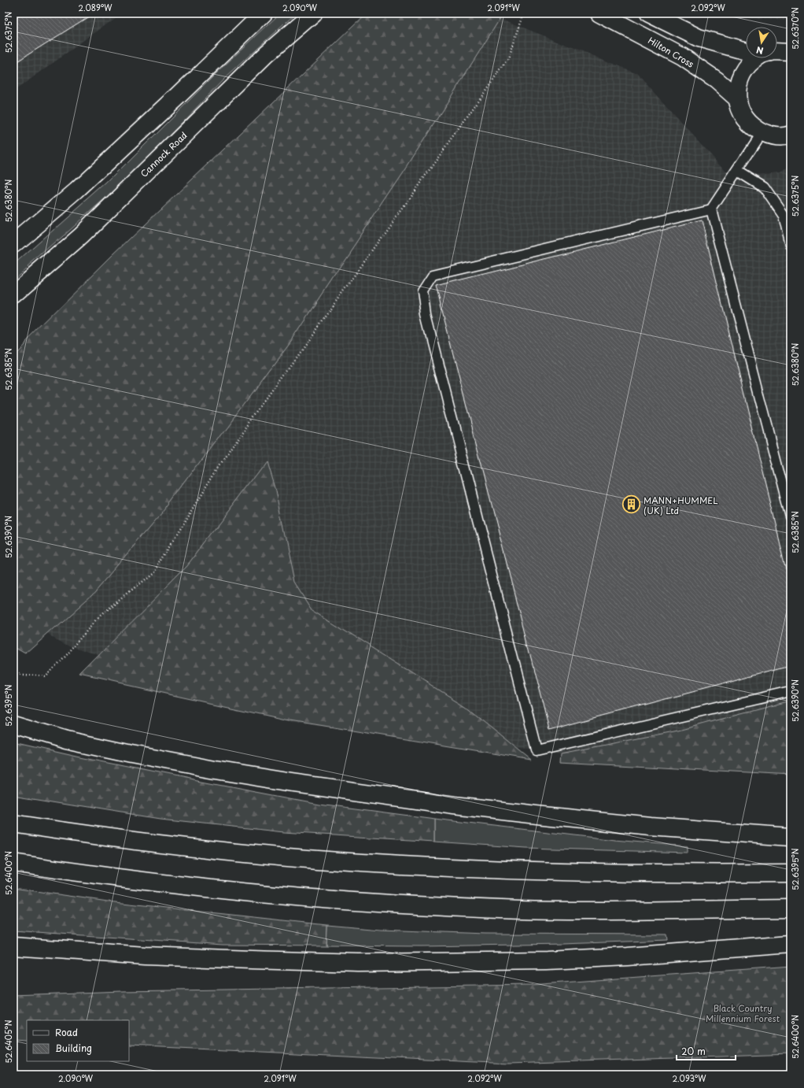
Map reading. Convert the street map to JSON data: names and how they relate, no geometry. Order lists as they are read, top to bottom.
{
  "streets": {
    "main road": ["Hilton Cross", "Cannock Road"]
  },
  "parks": ["Black Country Millennium Forest"],
  "places": {
    "building": ["MANN+HUMMEL (UK) Ltd"]
  },
  "legend": ["Road", "Building"],
  "scale_bar": "20 m",
  "north": "bottom",
  "coordinates": [
    "2.089°W",
    "2.090°W",
    "2.091°W",
    "2.092°W",
    "52.6370°N",
    "52.6375°N",
    "52.6380°N",
    "52.6385°N",
    "52.6390°N",
    "52.6395°N",
    "52.6400°N",
    "52.6405°N",
    "2.093°W"
  ]
}
